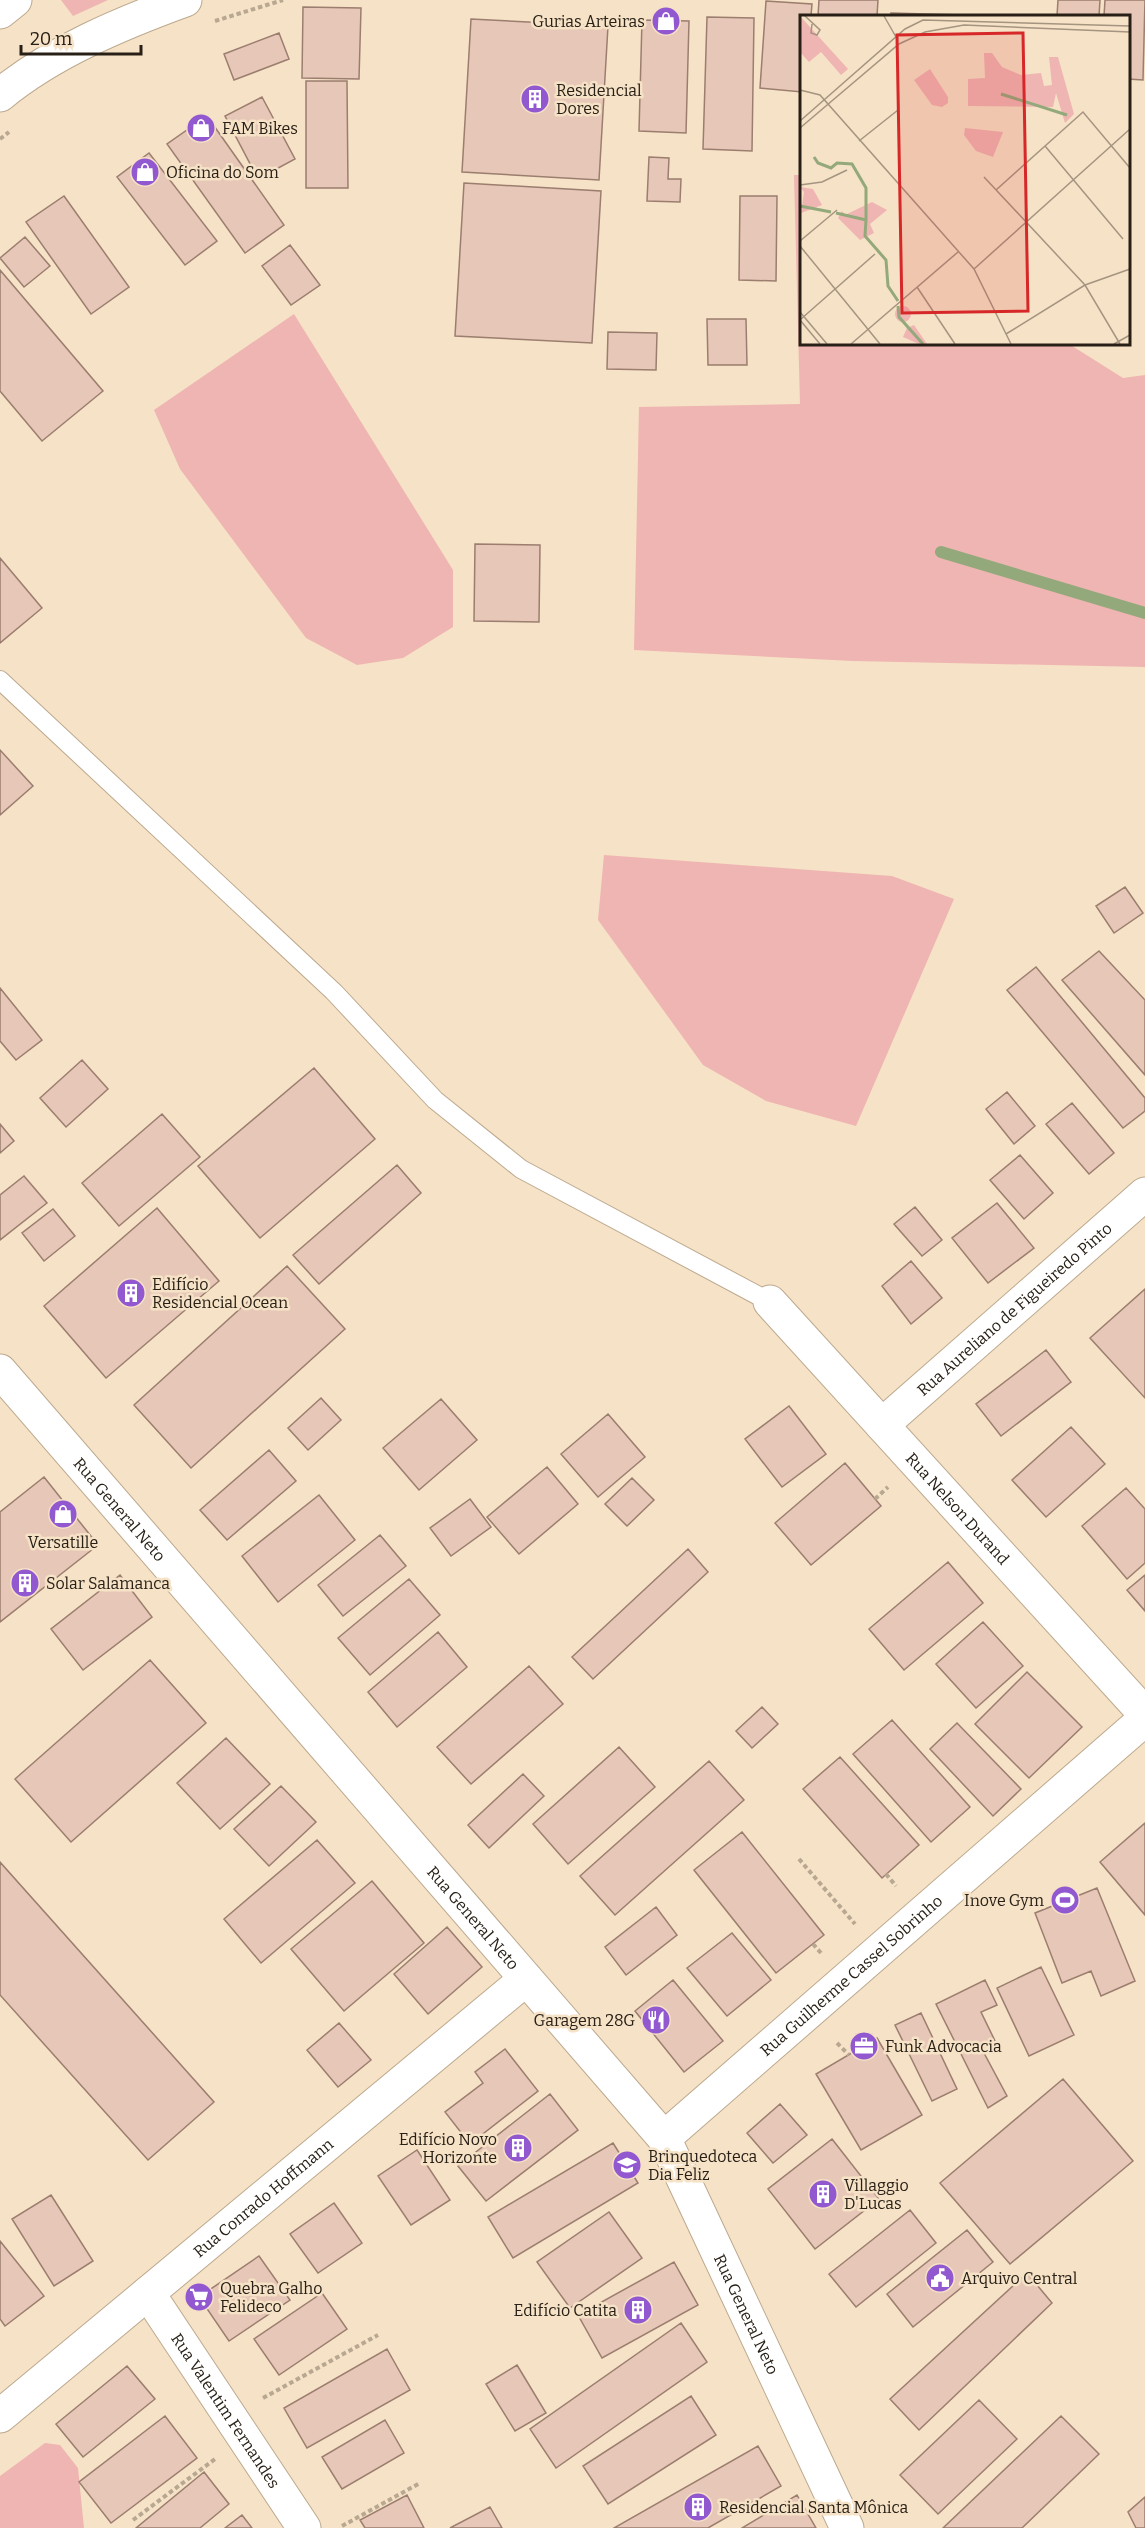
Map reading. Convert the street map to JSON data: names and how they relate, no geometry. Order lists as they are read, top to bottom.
{
  "streets": {
    "street": [
      "Rua Aureliano de Figueiredo Pinto",
      "Rua Nelson Durand",
      "Rua General Neto",
      "Rua Guilherme Cassel Sobrinho",
      "Rua Conrado Hoffmann",
      "Rua Valentim Fernandes"
    ]
  },
  "crossings": [
    ["Rua Aureliano de Figueiredo Pinto", "Rua Nelson Durand"],
    ["Rua General Neto", "Rua Guilherme Cassel Sobrinho"],
    ["Rua General Neto", "Rua Conrado Hoffmann"],
    ["Rua Conrado Hoffmann", "Rua Valentim Fernandes"]
  ],
  "places": {
    "shop": [
      "Gurias Arteiras",
      "FAM Bikes",
      "Oficina do Som",
      "Versatille"
    ],
    "building": [
      "Residencial Dores",
      "Edifício Residencial Ocean",
      "Solar Salamanca",
      "Edifício Novo Horizonte",
      "Villaggio D'Lucas",
      "Edifício Catita",
      "Residencial Santa Mônica"
    ],
    "sports": ["Inove Gym"],
    "restaurant": ["Garagem 28G"],
    "office": ["Funk Advocacia"],
    "school or university": ["Brinquedoteca Dia Feliz"],
    "public building": ["Arquivo Central"],
    "supermarket": ["Quebra Galho Felideco"]
  },
  "scale_bar": "20 m"
}
